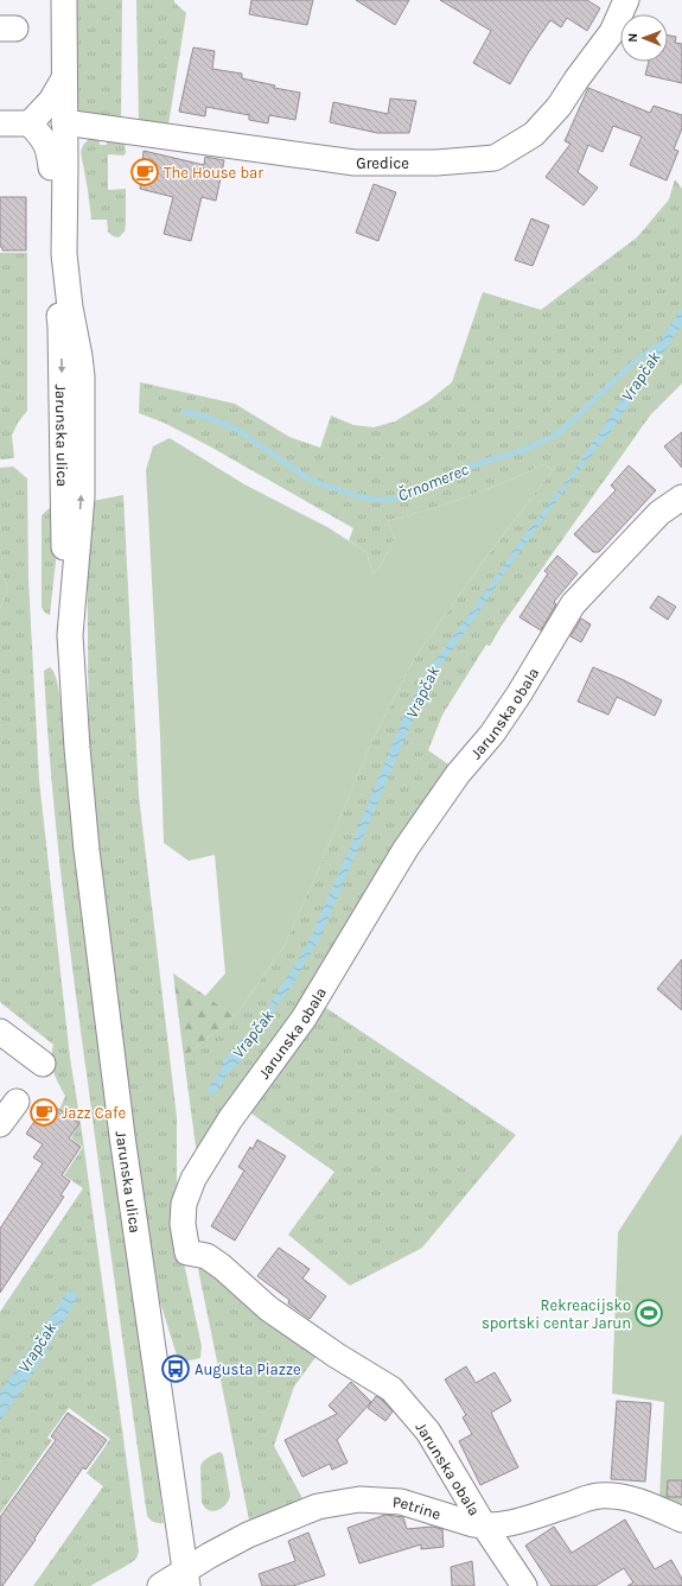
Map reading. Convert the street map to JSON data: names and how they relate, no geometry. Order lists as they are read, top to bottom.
{
  "streets": {
    "street": [
      "Gredice",
      "Jarunska ulica",
      "Jarunska obala",
      "Petrine"
    ]
  },
  "crossings": [
    ["Gredice", "Jarunska ulica"],
    ["Jarunska ulica", "Petrine"],
    ["Jarunska obala", "Petrine"]
  ],
  "water": ["Vrapčak", "Črnomerec"],
  "places": {
    "cafe": ["The House bar", "Jazz Cafe"],
    "sports": ["Rekreacijsko sportski centar Jarun"],
    "bus stop": ["Augusta Piazze"]
  },
  "north": "left"
}
